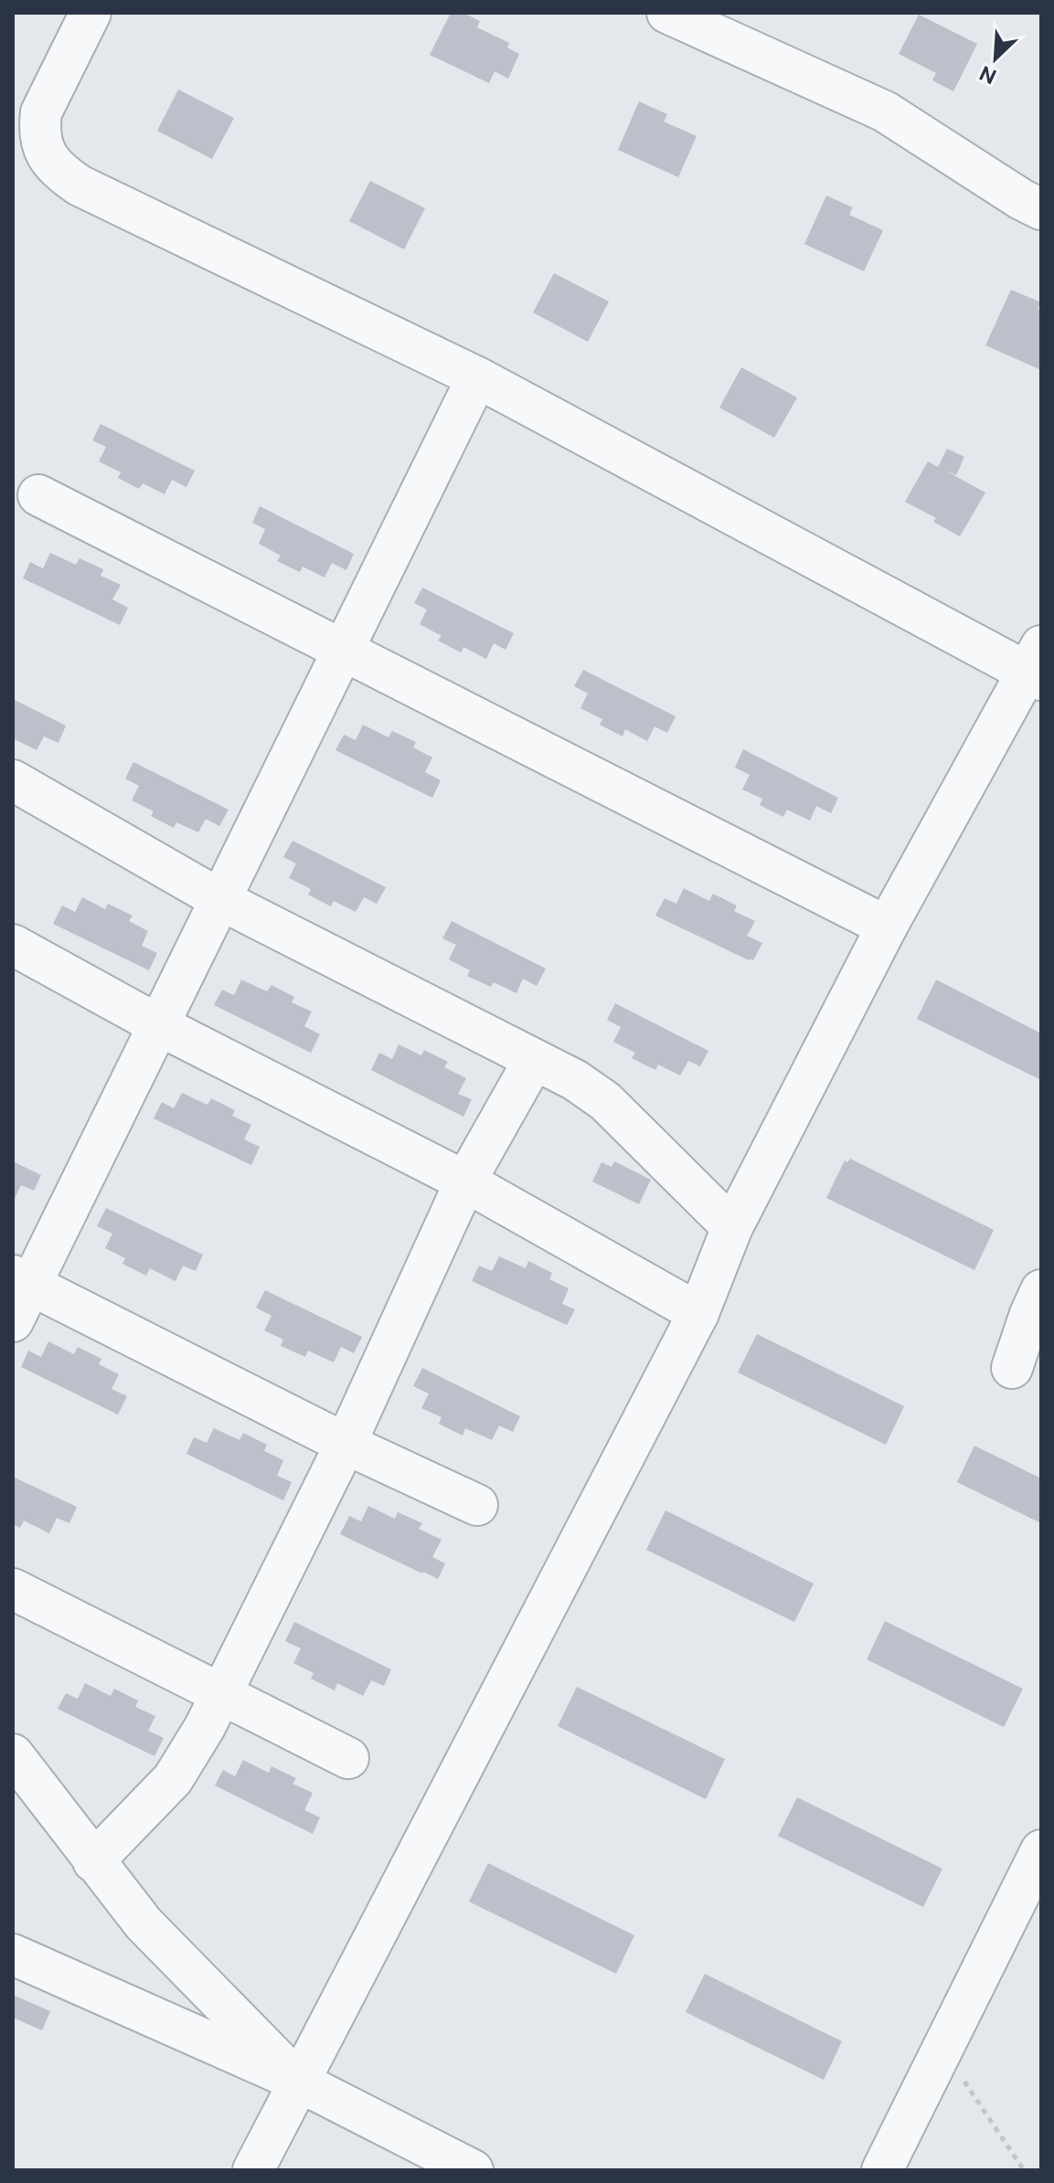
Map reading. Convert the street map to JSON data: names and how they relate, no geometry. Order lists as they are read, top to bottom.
{
  "north": "bottom left"
}
